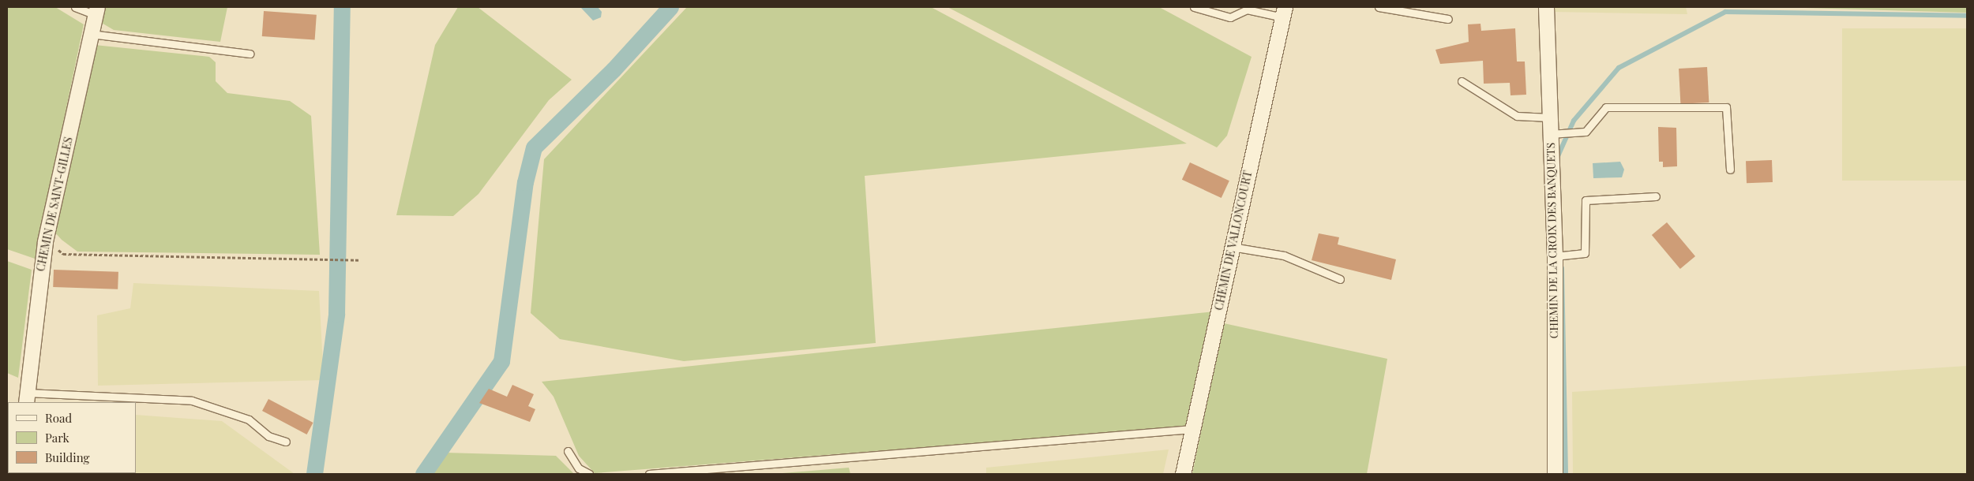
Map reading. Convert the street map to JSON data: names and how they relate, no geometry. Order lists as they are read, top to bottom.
{
  "streets": {
    "street": ["CHEMIN DE SAINT-GILLES", "CHEMIN DE VALLONCOURT", "CHEMIN DE LA CROIX DES BANQUETS"]
  },
  "legend": ["Road", "Park", "Building"]
}
